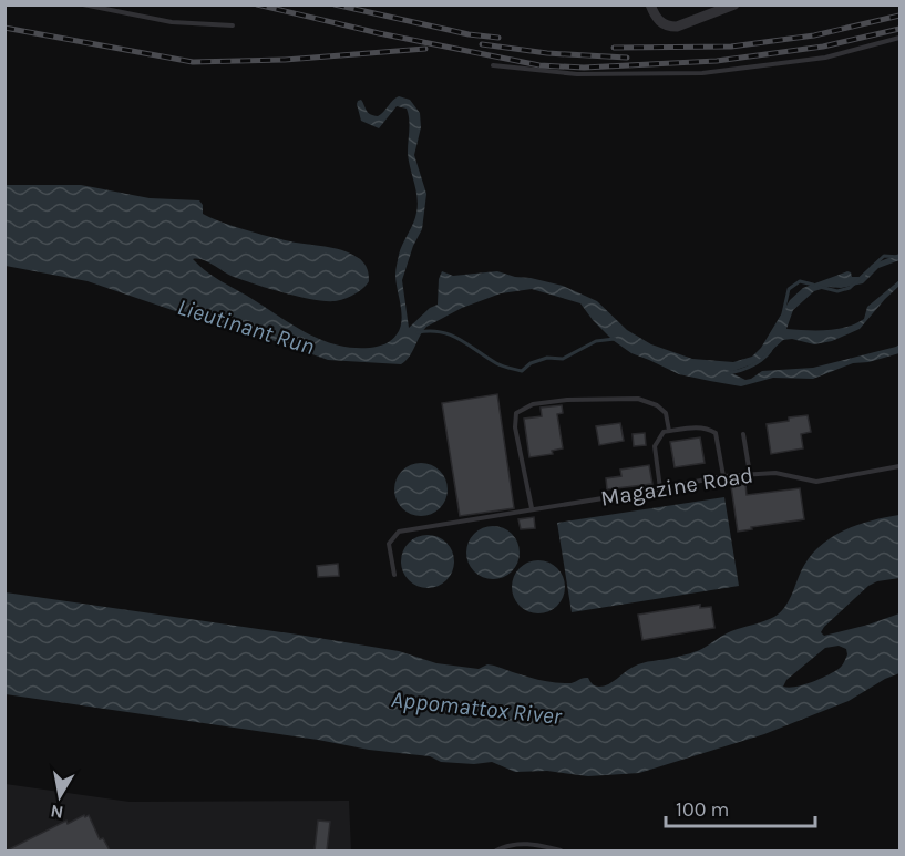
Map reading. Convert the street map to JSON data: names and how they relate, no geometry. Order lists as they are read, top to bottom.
{
  "streets": {
    "lane": ["Magazine Road"]
  },
  "water": ["Lieutinant Run", "Appomattox River"],
  "scale_bar": "100 m",
  "north": "bottom"
}
